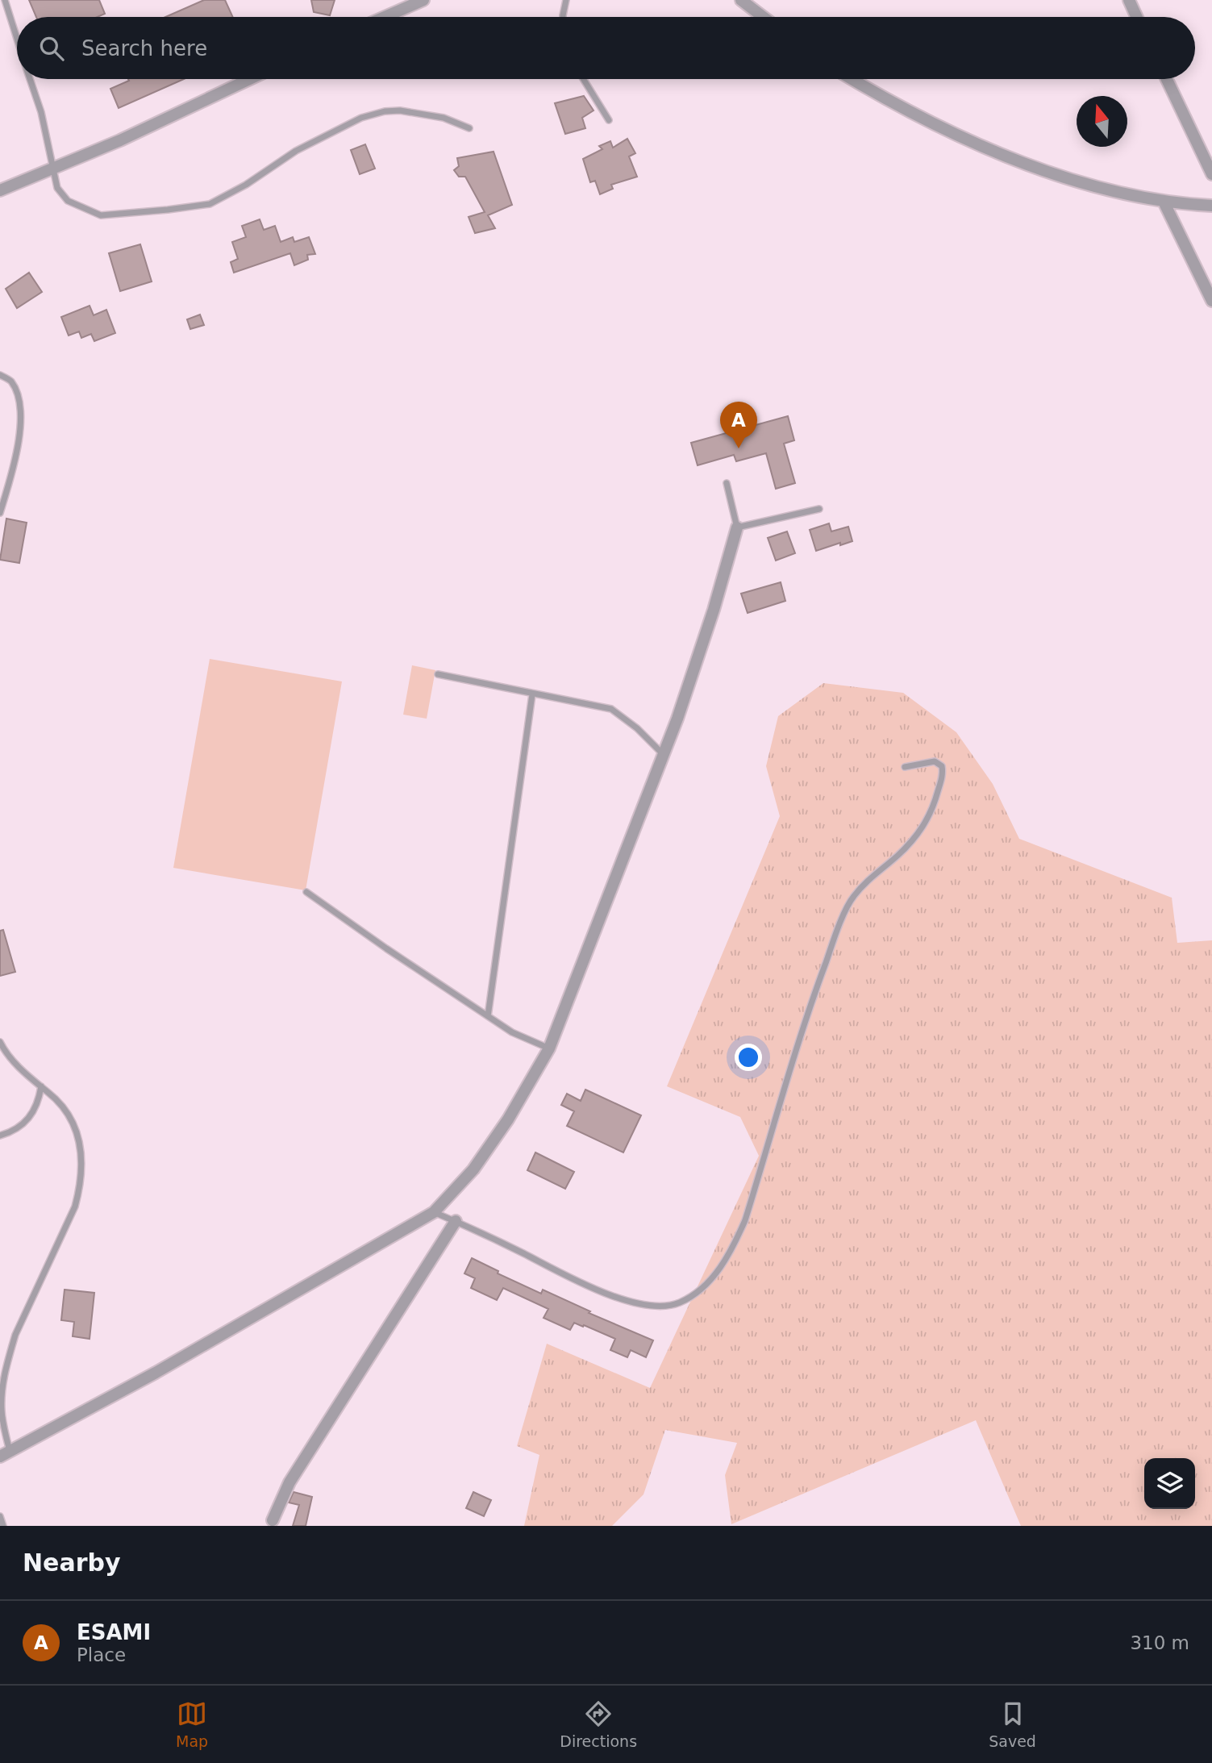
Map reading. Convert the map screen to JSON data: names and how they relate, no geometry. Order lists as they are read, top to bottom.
{
  "north": "top",
  "page": {
    "search": "Search here",
    "pins": "A",
    "heading": "Nearby",
    "list": [
      {
        "mark": "A",
        "name": "ESAMI",
        "note": "Place",
        "value": "310 m"
      }
    ],
    "nav": ["Map", "Directions", "Saved"]
  }
}
